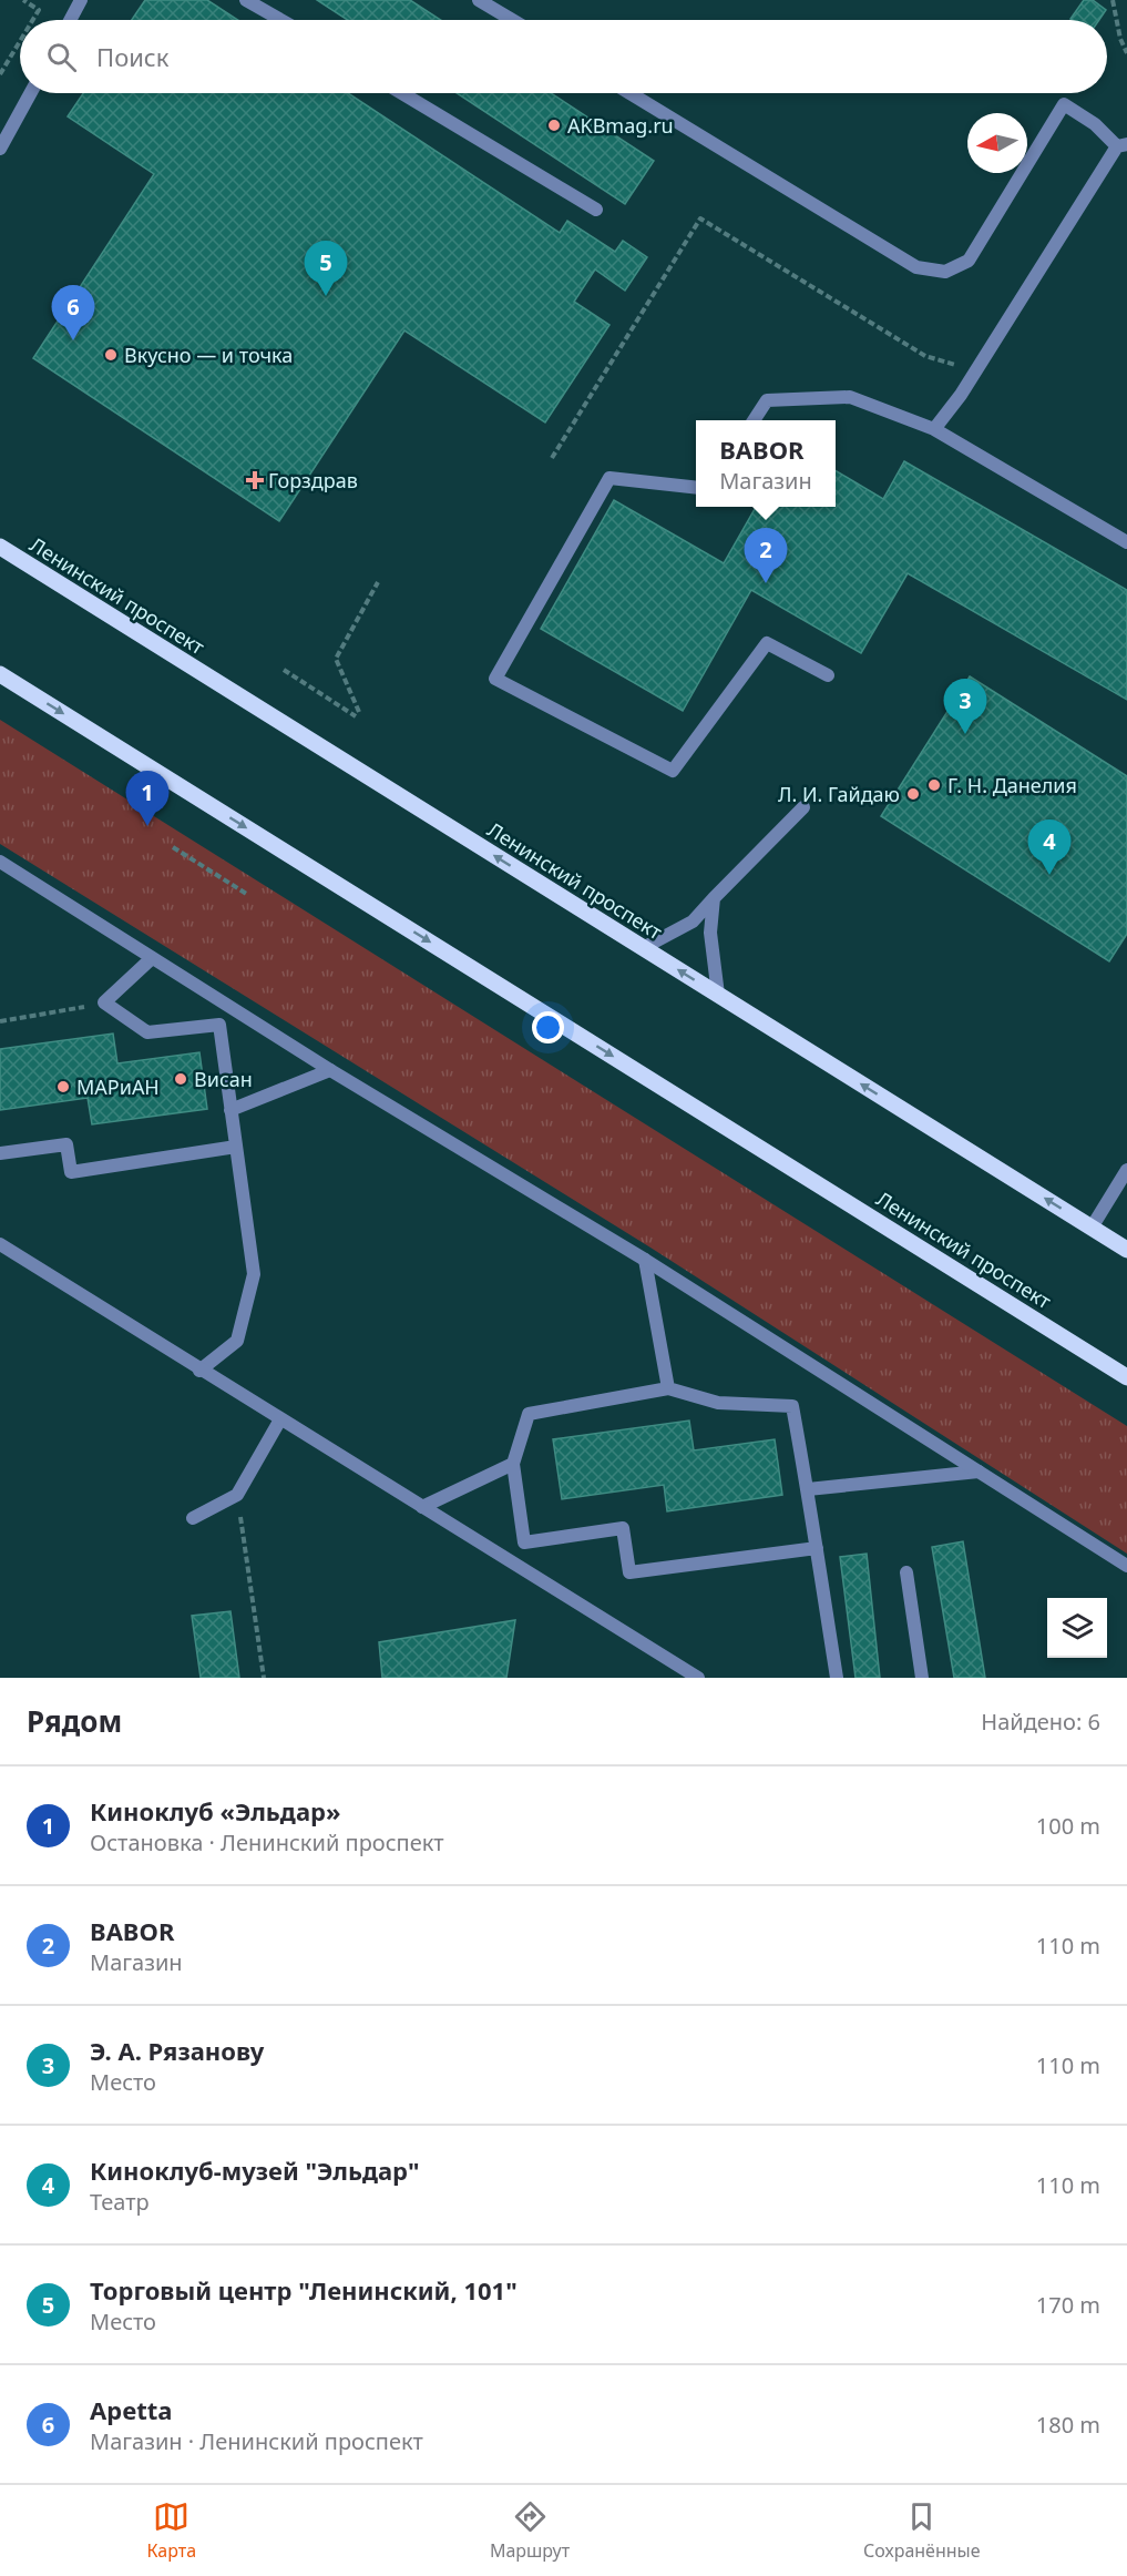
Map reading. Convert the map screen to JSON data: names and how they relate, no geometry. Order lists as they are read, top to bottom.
{
  "streets": {
    "main road": ["Ленинский проспект"]
  },
  "places": {
    "other": [
      "AKBmag.ru",
      "Вкусно — и точка",
      "Г. Н. Данелия",
      "Л. И. Гайдаю",
      "Висан",
      "МАРиАН"
    ],
    "health": ["Горздрав"]
  },
  "north": "left",
  "page": {
    "search": "Поиск",
    "pins": [
      "5",
      "6",
      "2",
      "3",
      "1",
      "4"
    ],
    "popup": ["BABOR", "Магазин"],
    "heading": ["Рядом", "Найдено: 6"],
    "list": [
      {
        "mark": "1",
        "name": "Киноклуб «Эльдар»",
        "note": "Остановка · Ленинский проспект",
        "value": "100 m"
      },
      {
        "mark": "2",
        "name": "BABOR",
        "note": "Магазин",
        "value": "110 m"
      },
      {
        "mark": "3",
        "name": "Э. А. Рязанову",
        "note": "Место",
        "value": "110 m"
      },
      {
        "mark": "4",
        "name": "Киноклуб-музей \"Эльдар\"",
        "note": "Театр",
        "value": "110 m"
      },
      {
        "mark": "5",
        "name": "Торговый центр \"Ленинский, 101\"",
        "note": "Место",
        "value": "170 m"
      },
      {
        "mark": "6",
        "name": "Apetta",
        "note": "Магазин · Ленинский проспект",
        "value": "180 m"
      }
    ],
    "nav": ["Карта", "Маршрут", "Сохранённые"]
  }
}
